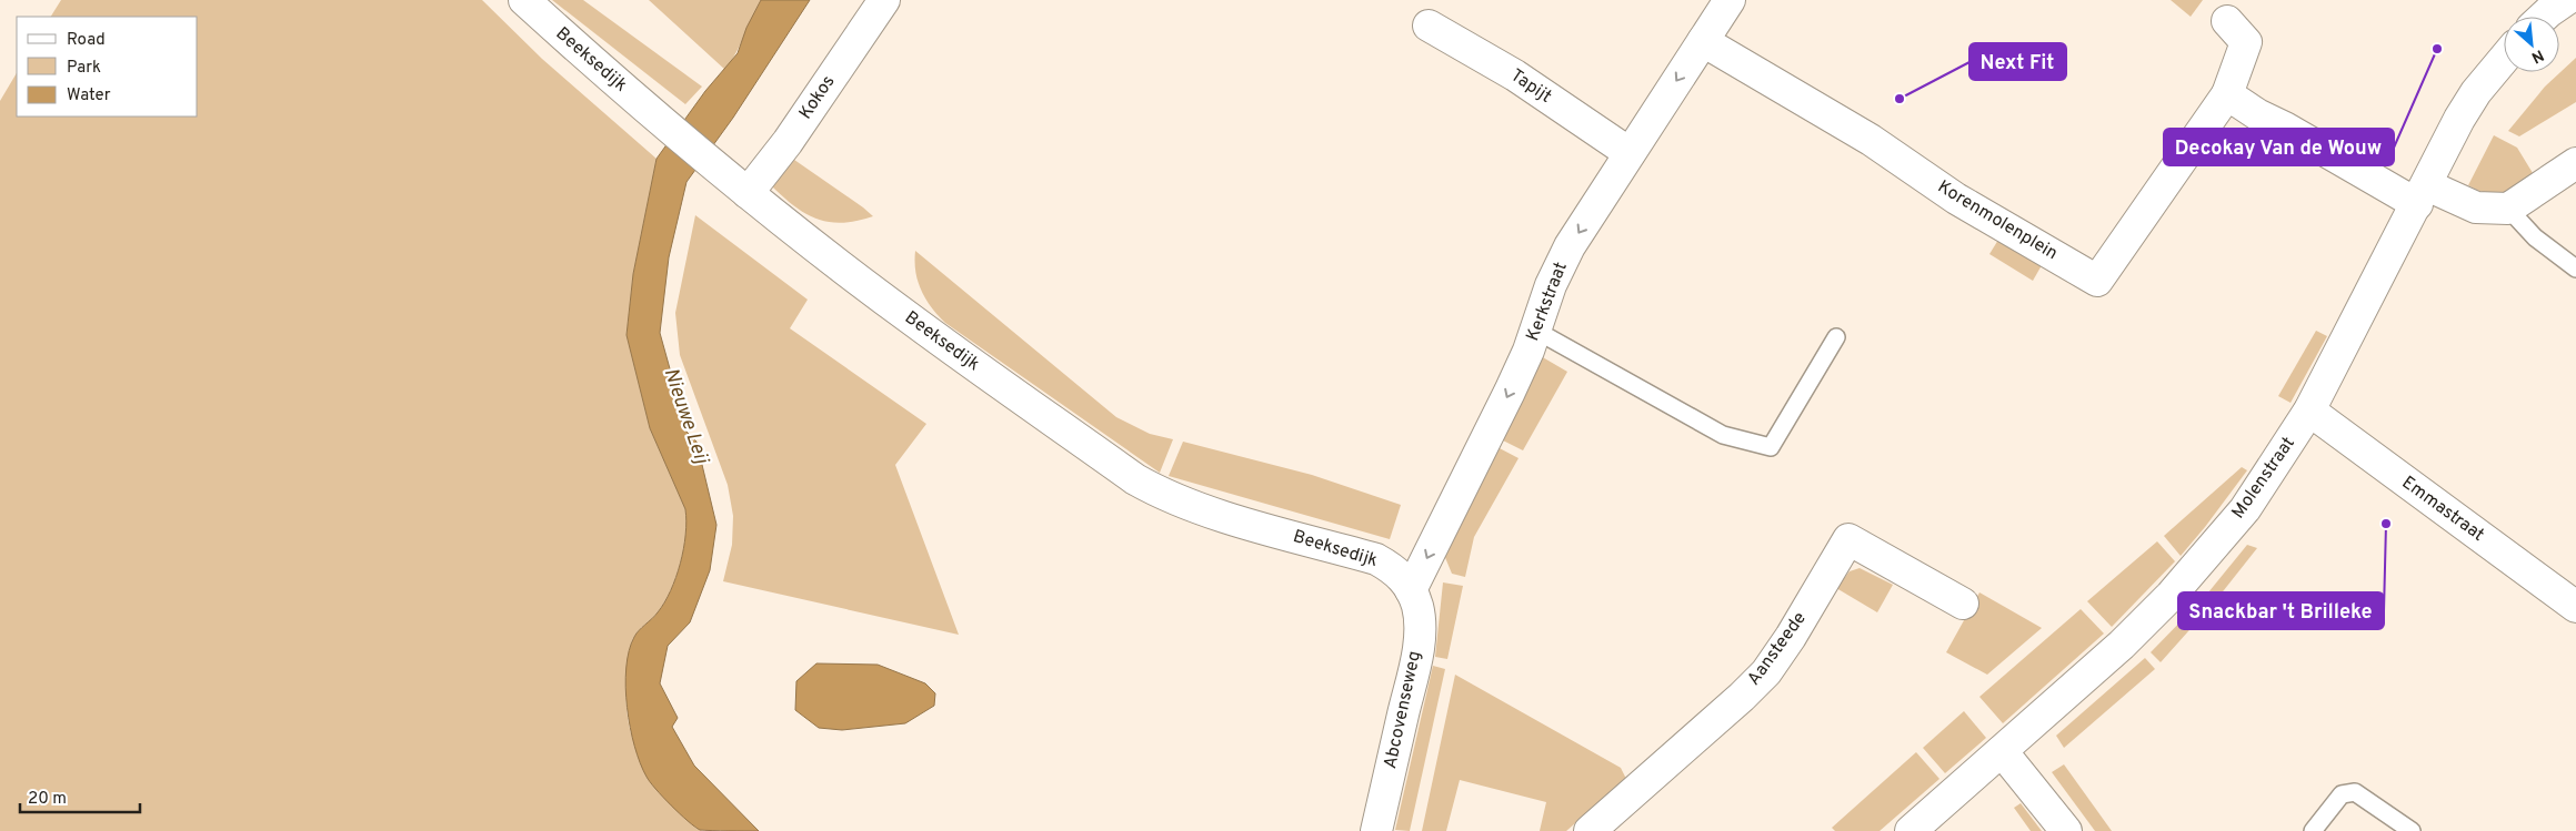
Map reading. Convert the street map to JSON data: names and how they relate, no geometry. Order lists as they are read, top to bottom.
{
  "streets": {
    "street": [
      "Beeksedijk",
      "Tapijt",
      "Kokos",
      "Korenmolenplein",
      "Kerkstraat",
      "Molenstraat",
      "Emmastraat",
      "Aansteede",
      "Abcovenseweg"
    ]
  },
  "crossings": [
    ["Beeksedijk", "Kokos"],
    ["Beeksedijk", "Kerkstraat"],
    ["Beeksedijk", "Abcovenseweg"],
    ["Tapijt", "Kerkstraat"],
    ["Korenmolenplein", "Kerkstraat"],
    ["Kerkstraat", "Abcovenseweg"],
    ["Molenstraat", "Emmastraat"]
  ],
  "one_way": ["Kerkstraat"],
  "water": ["Nieuwe Leij"],
  "places": ["Decokay Van de Wouw", "Next Fit", "Snackbar 't Brilleke"],
  "legend": ["Road", "Park", "Water"],
  "scale_bar": "20 m",
  "north": "bottom right"
}
